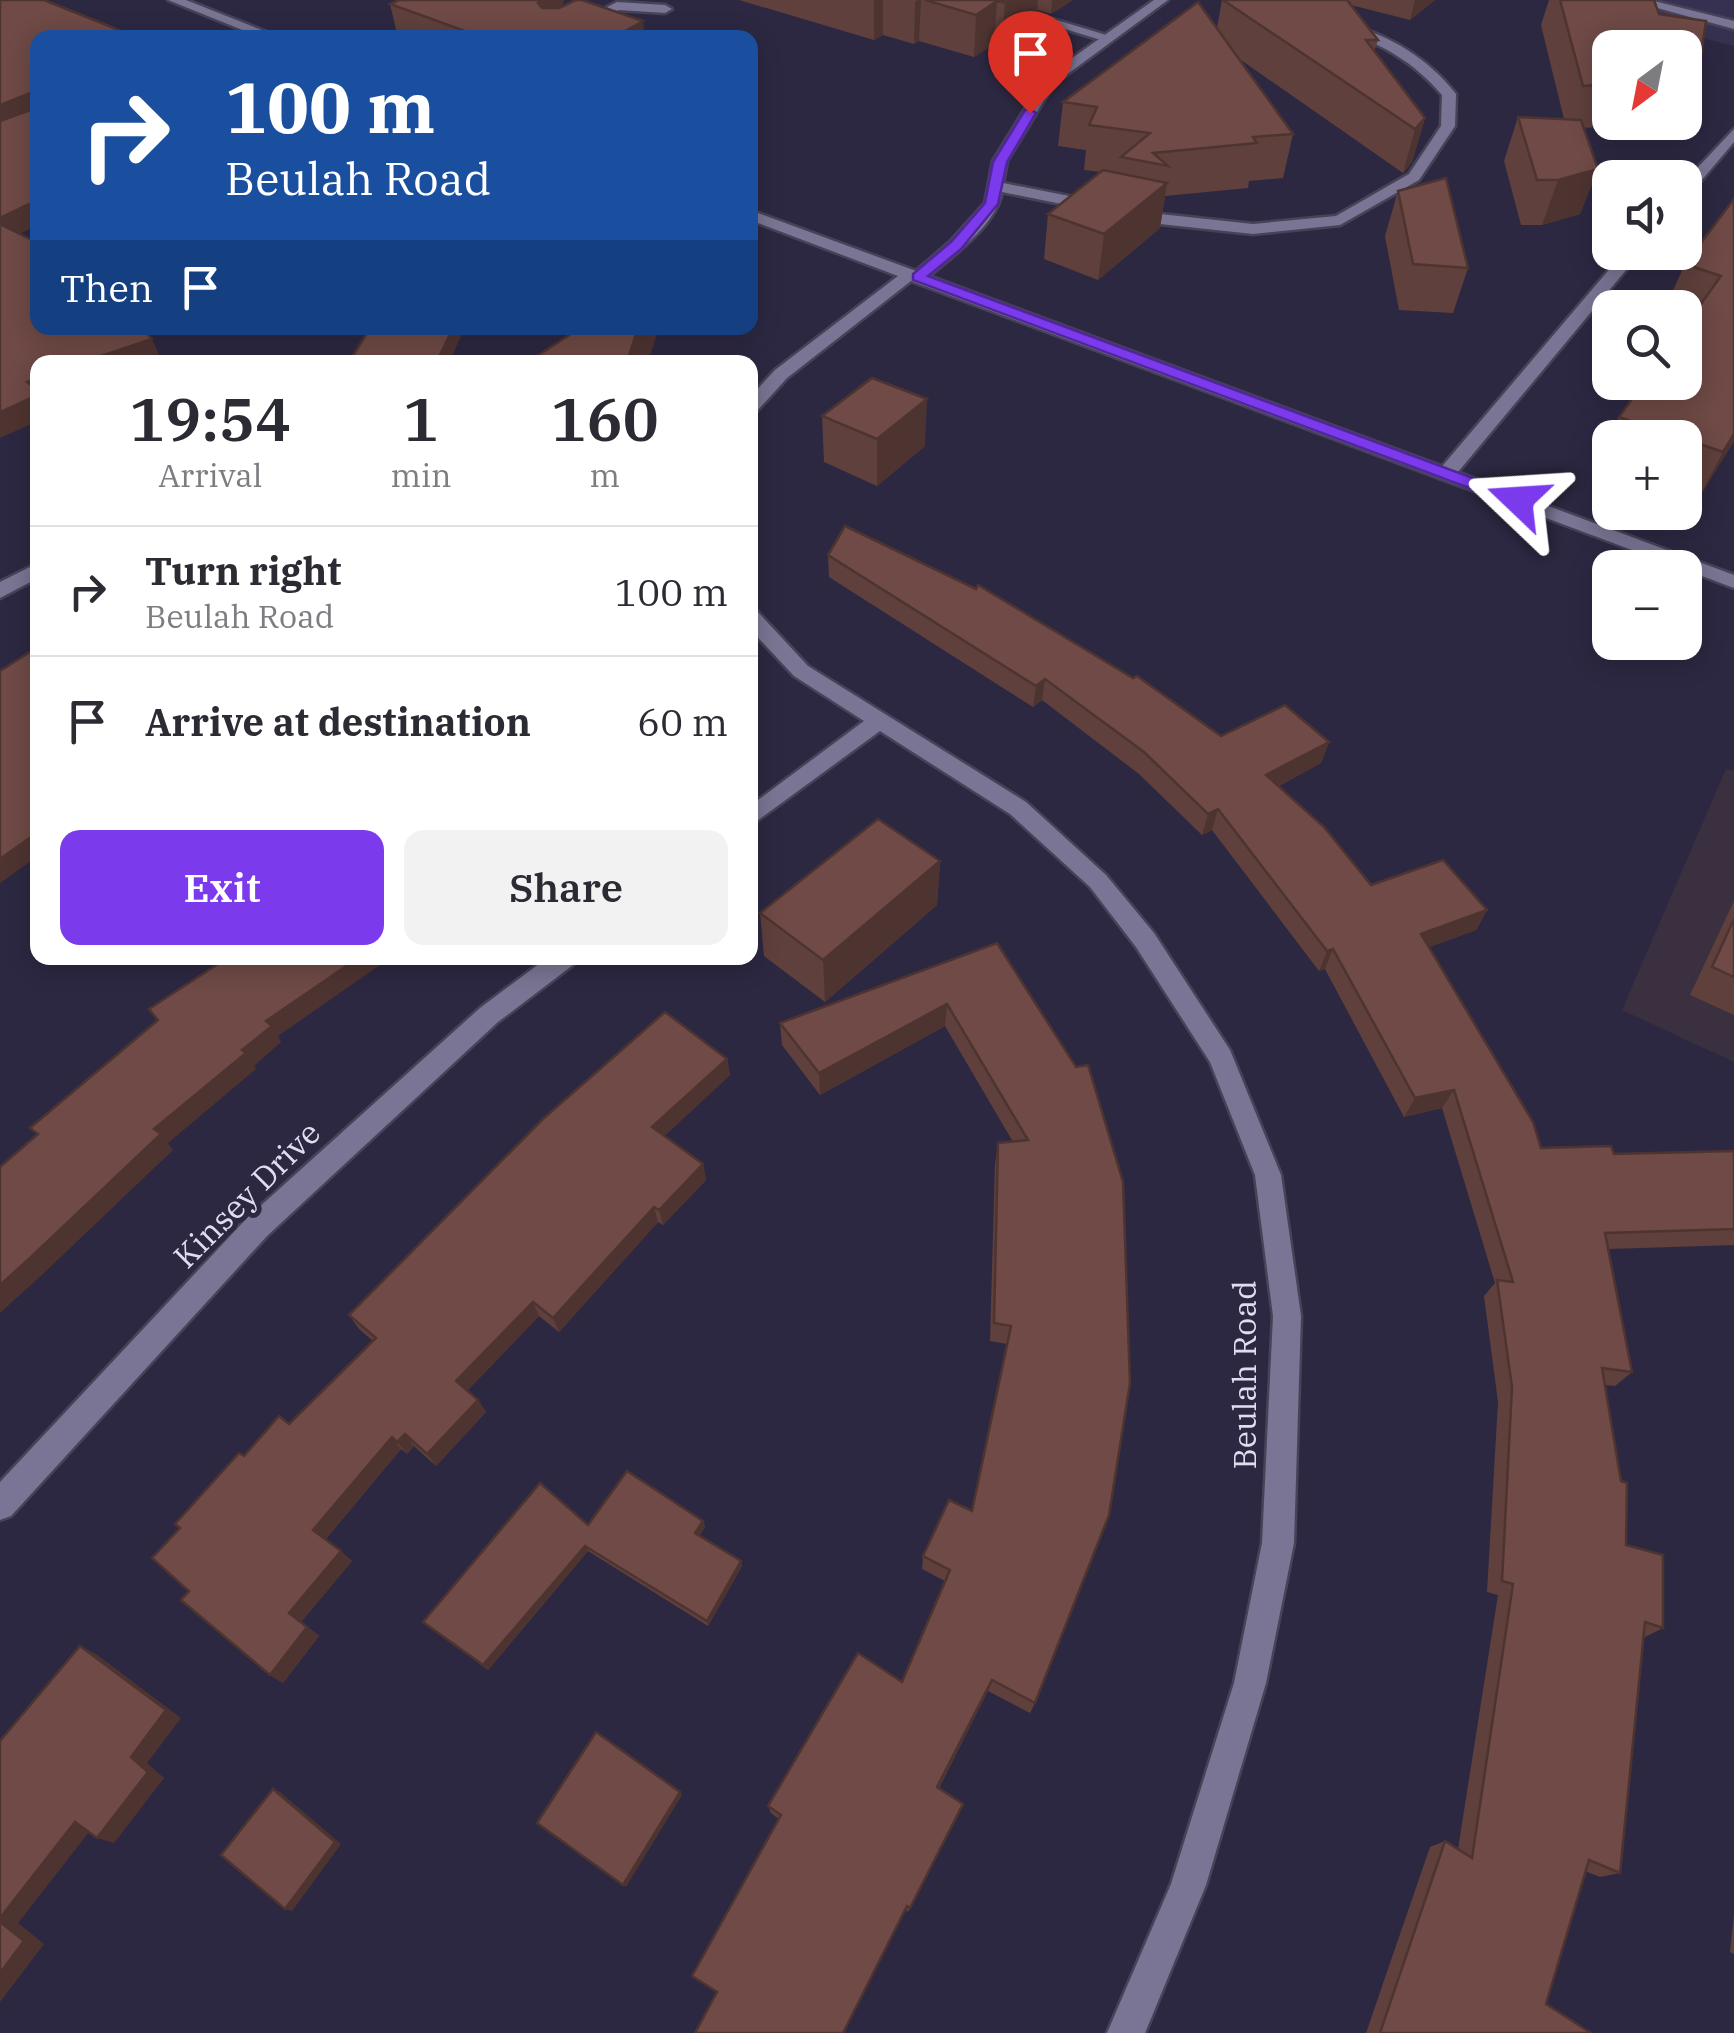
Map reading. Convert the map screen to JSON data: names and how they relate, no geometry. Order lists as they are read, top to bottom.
{
  "streets": {
    "street": ["Kinsey Drive", "Beulah Road"]
  },
  "north": "bottom left",
  "page": {
    "map_buttons": ["+", "−"],
    "turn": ["100 m", "Beulah Road"],
    "then": "Then",
    "eta": [
      "19:54",
      "Arrival",
      "1",
      "min",
      "160",
      "m"
    ],
    "list": [
      {
        "name": "Turn right",
        "note": "Beulah Road",
        "value": "100 m"
      },
      {
        "name": "Arrive at destination",
        "value": "60 m"
      }
    ],
    "buttons": ["Exit", "Share"]
  }
}
